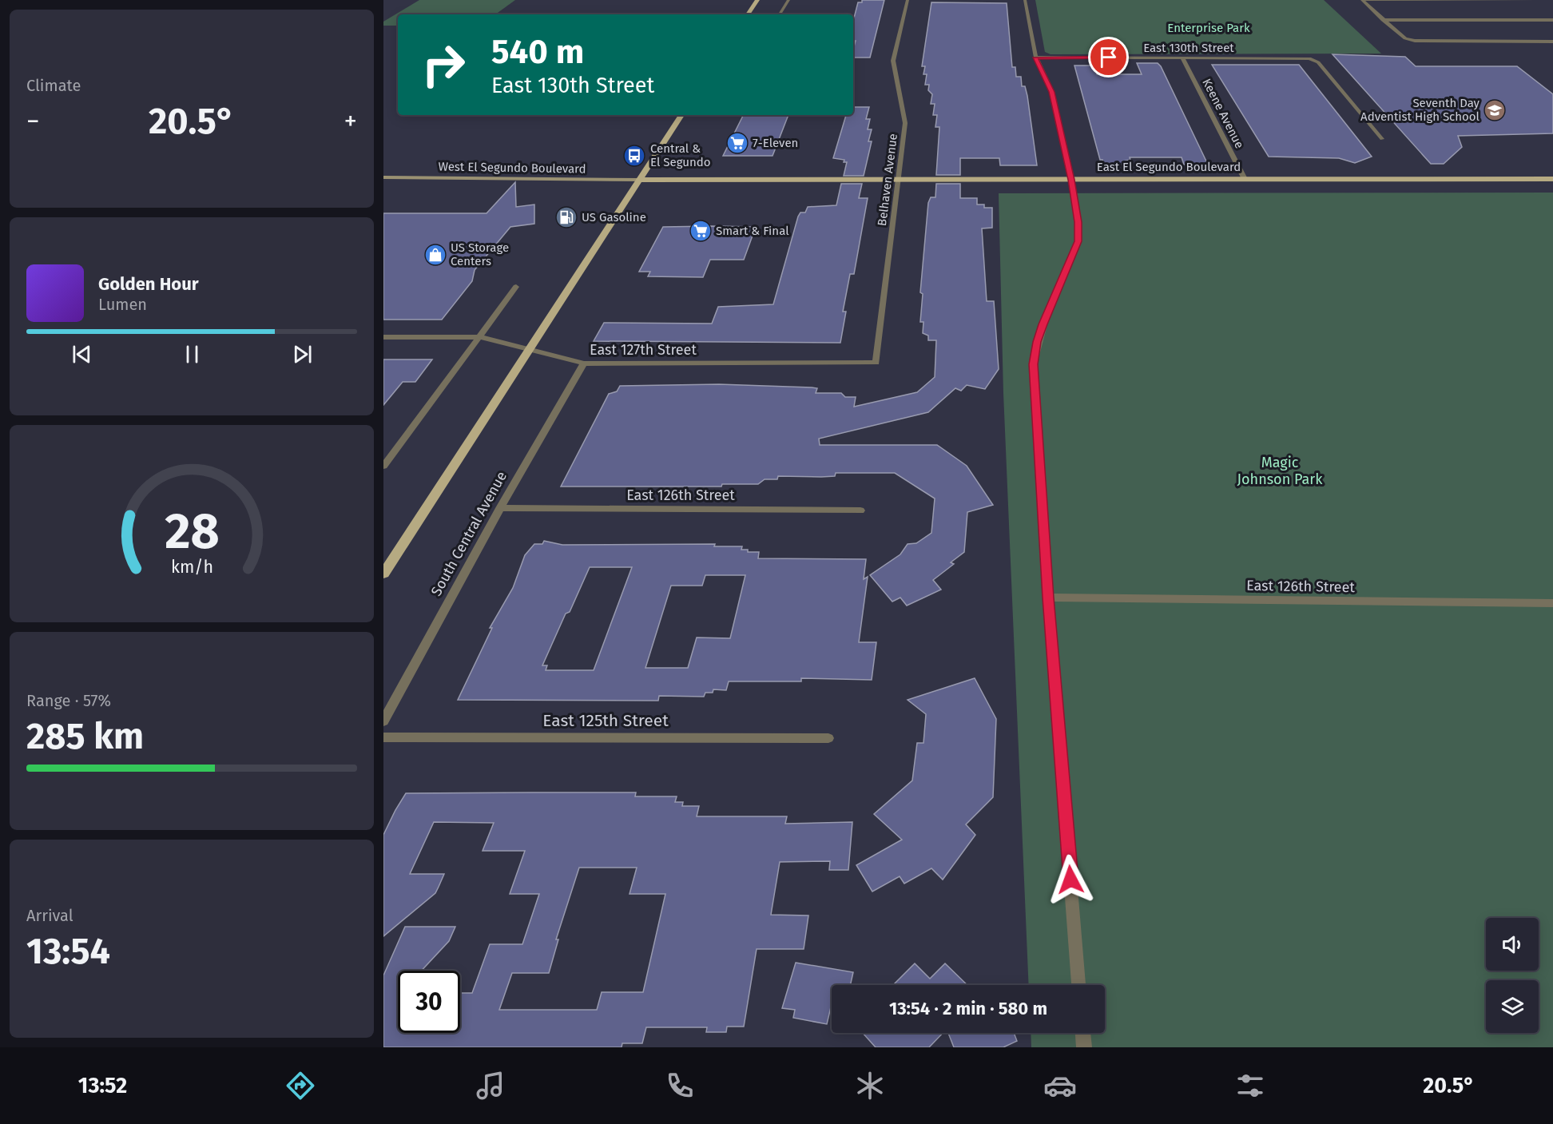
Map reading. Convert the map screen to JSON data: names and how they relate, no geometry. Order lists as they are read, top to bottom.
{
  "streets": {
    "main road": ["East El Segundo Boulevard", "West El Segundo Boulevard"],
    "street": [
      "East 130th Street",
      "Keene Avenue",
      "Belhaven Avenue",
      "East 127th Street",
      "East 126th Street",
      "South Central Avenue",
      "East 125th Street"
    ]
  },
  "crossings": [
    ["East 130th Street", "Keene Avenue"],
    ["Keene Avenue", "East El Segundo Boulevard"],
    ["East El Segundo Boulevard", "West El Segundo Boulevard"],
    ["East El Segundo Boulevard", "Belhaven Avenue"],
    ["Belhaven Avenue", "East 127th Street"],
    ["East 127th Street", "South Central Avenue"],
    ["East 126th Street", "South Central Avenue"]
  ],
  "parks": ["Enterprise Park", "Magic Johnson Park"],
  "places": {
    "school or university": ["Seventh Day Adventist High School"],
    "supermarket": ["7-Eleven", "Smart & Final"],
    "bus stop": ["Central & El Segundo"],
    "fuel station": ["US Gasoline"],
    "shop": ["US Storage Centers"]
  },
  "page": {
    "tile": [
      "Climate",
      ["Range · 57%", "285 km"],
      ["Arrival", "13:54"]
    ],
    "turn": ["540 m", "East 130th Street"],
    "heat": ["−", "20.5°", "+"],
    "song": ["Golden Hour", "Lumen"],
    "limit": "30",
    "trip": "13:54 · 2 min · 580 m",
    "tabs": ["13:52", "20.5°"],
    "gauge": ["28", "km/h"]
  }
}
